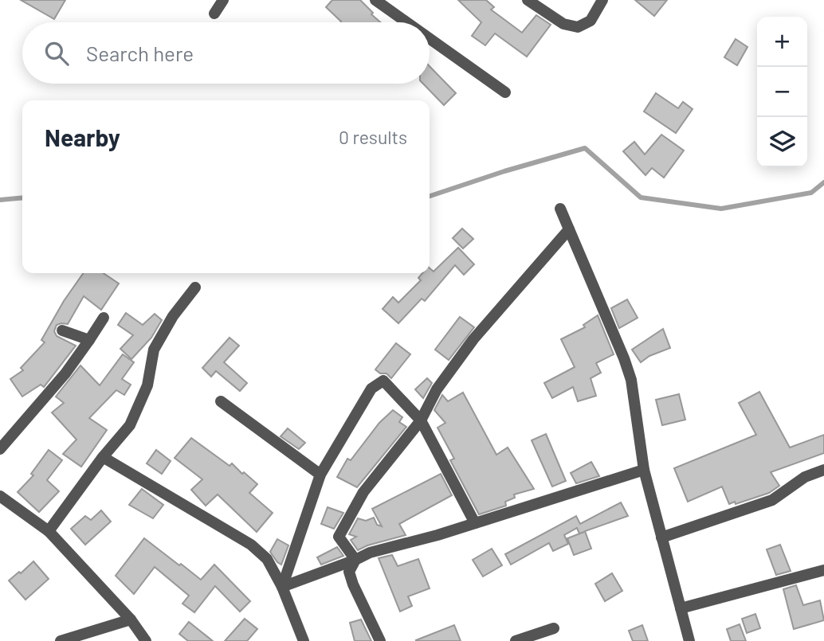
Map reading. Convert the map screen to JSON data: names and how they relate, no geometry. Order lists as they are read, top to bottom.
{
  "page": {
    "map_buttons": ["+", "−"],
    "search": "Search here",
    "heading": ["Nearby", "0 results"]
  }
}
